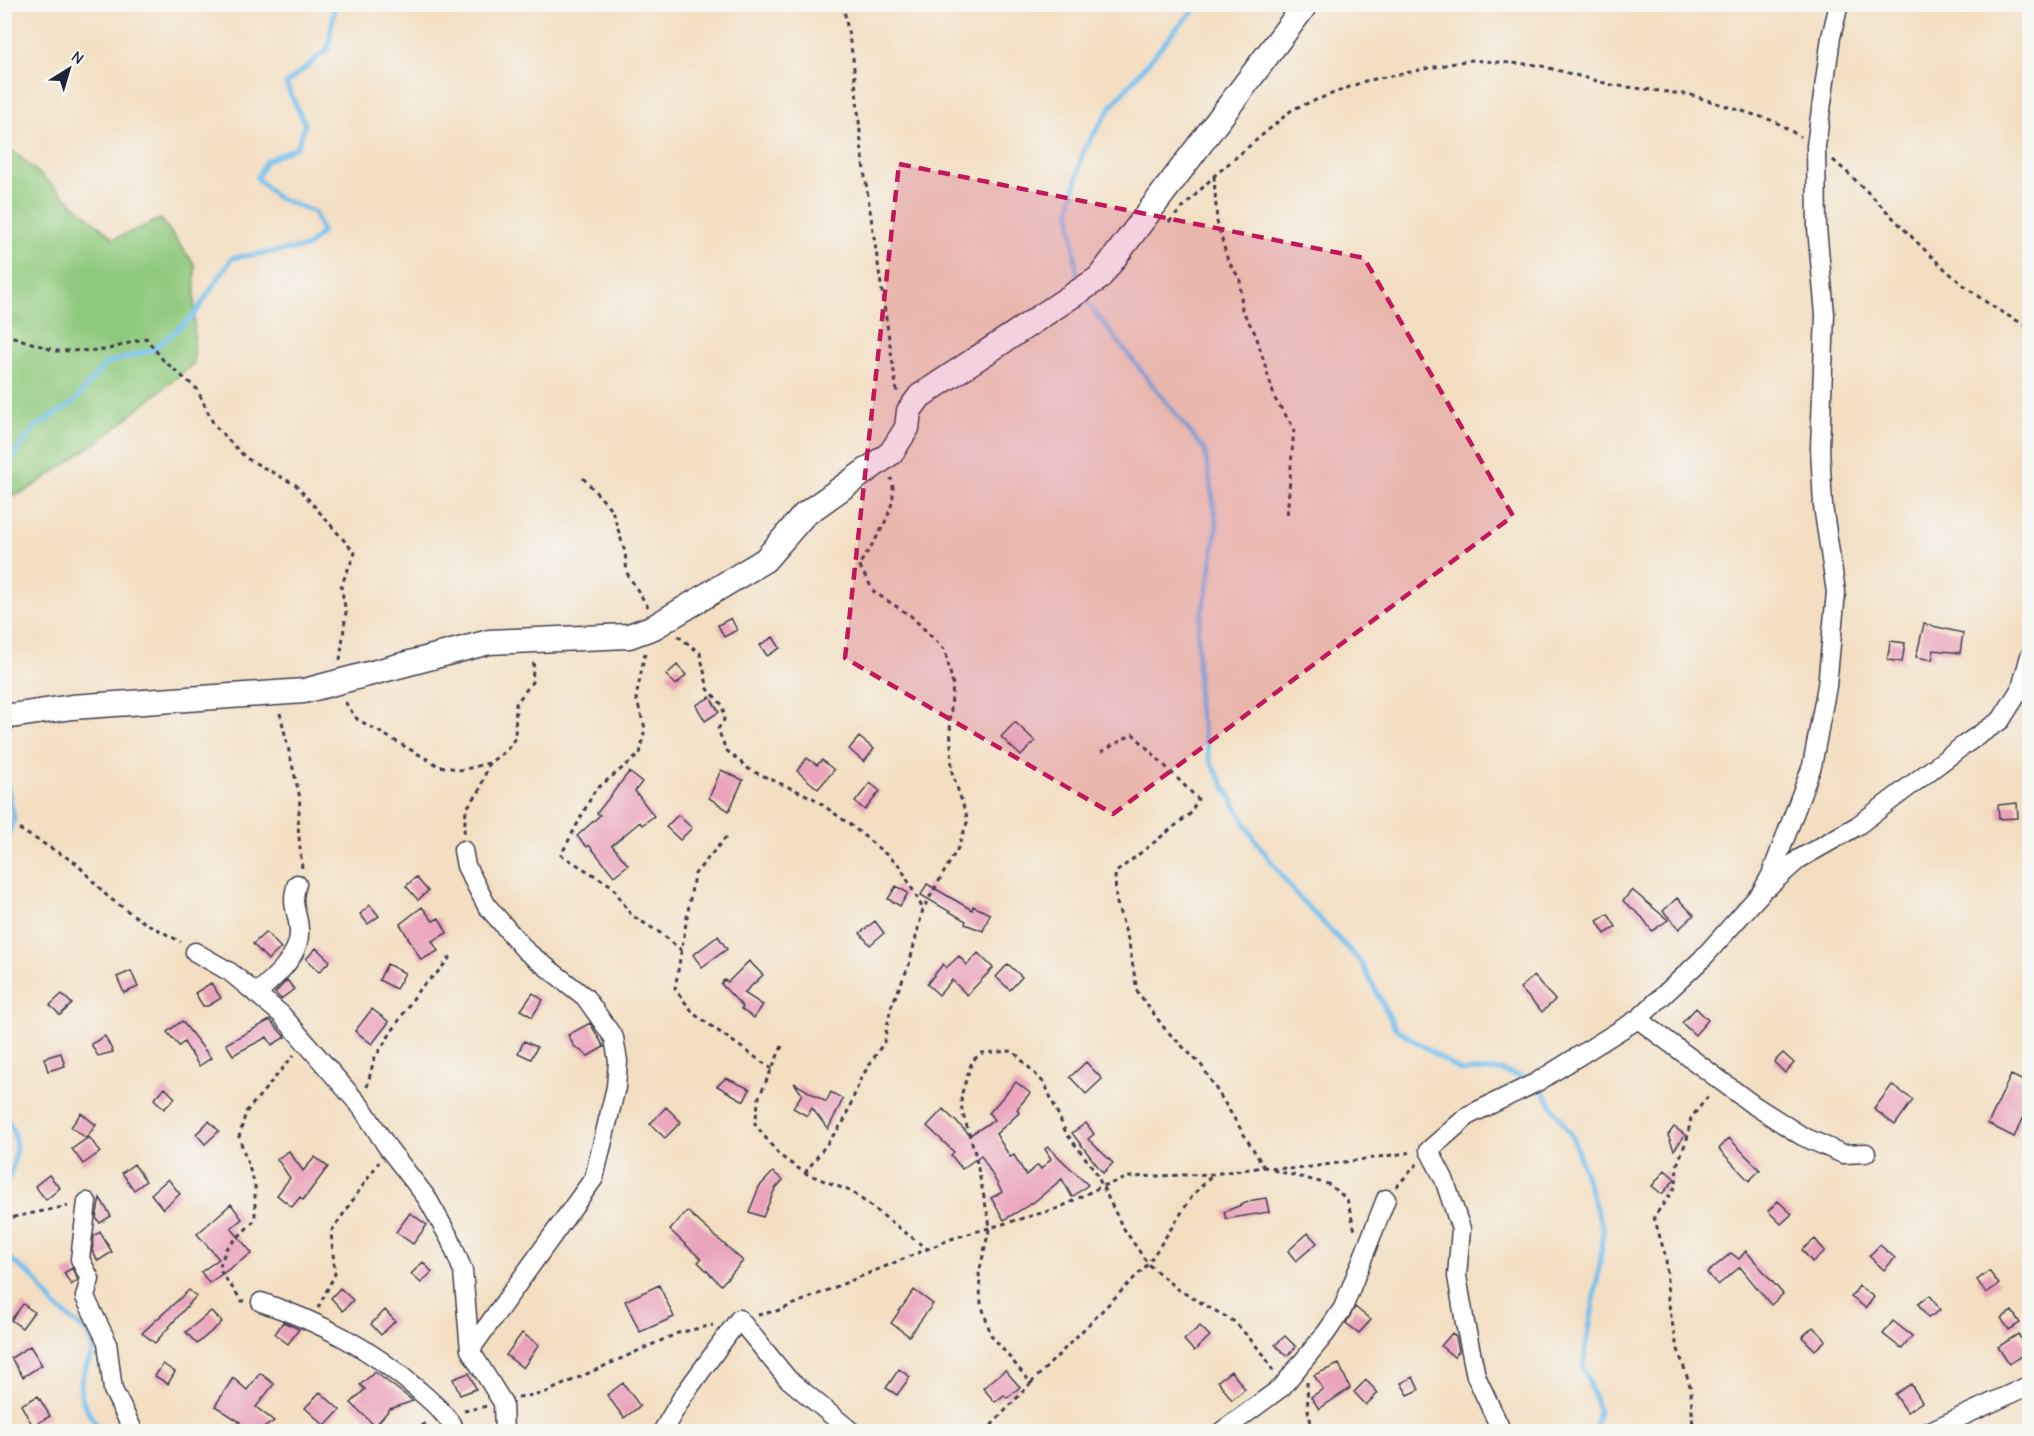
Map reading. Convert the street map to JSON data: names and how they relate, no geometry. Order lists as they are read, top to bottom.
{
  "north": "top right"
}
